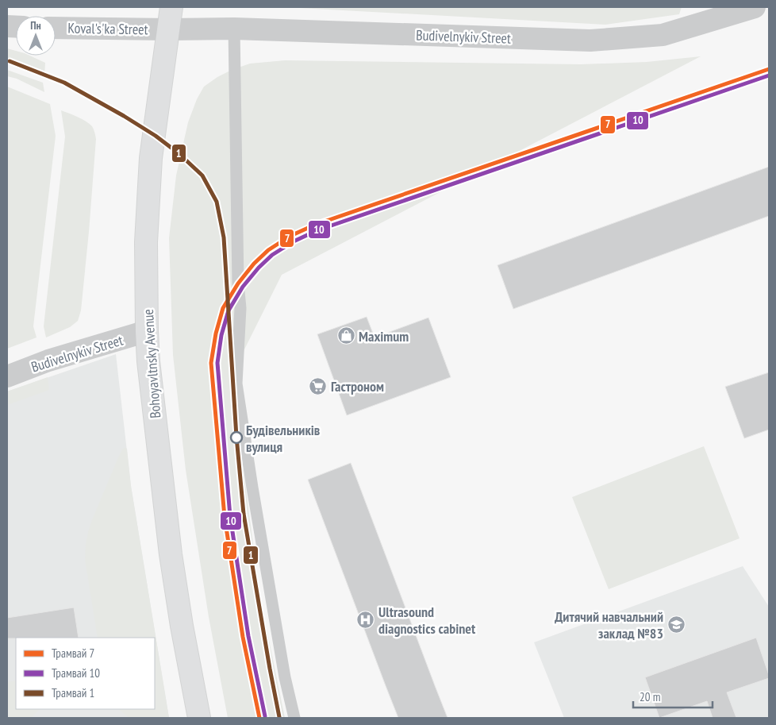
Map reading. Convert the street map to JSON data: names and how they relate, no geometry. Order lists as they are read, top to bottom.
{
  "streets": {
    "main road": ["Bohoyavltnsky Avenue"],
    "street": ["Koval's'ka Street", "Budivelnykiv Street"]
  },
  "crossings": [
    ["Koval's'ka Street", "Budivelnykiv Street"],
    ["Koval's'ka Street", "Bohoyavltnsky Avenue"],
    ["Budivelnykiv Street", "Bohoyavltnsky Avenue"]
  ],
  "places": {
    "shop": ["Maximum"],
    "supermarket": ["Гастроном"],
    "other": ["Будівельників вулиця"],
    "hospital": ["Ultrasound diagnostics cabinet"],
    "school or university": ["Дитячий навчальний заклад №83"]
  },
  "lines": ["tram line 1", "tram line 7", "tram line 10"],
  "legend": ["Трамвай 7", "Трамвай 10", "Трамвай 1"],
  "scale_bar": "20 m",
  "north": "top"
}
